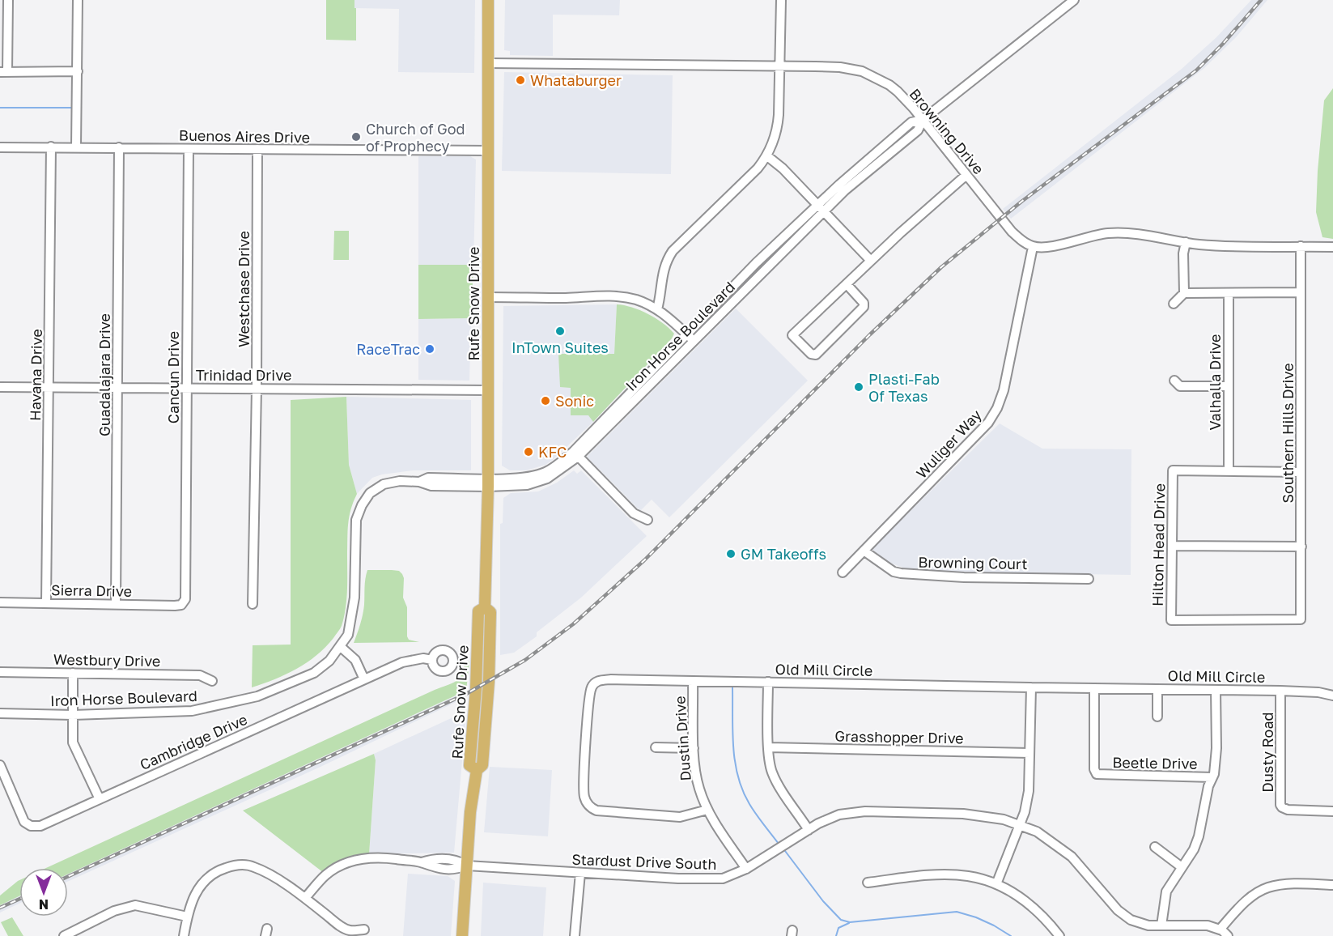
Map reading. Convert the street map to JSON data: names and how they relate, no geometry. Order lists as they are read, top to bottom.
{
  "streets": {
    "main road": ["Rufe Snow Drive"],
    "street": [
      "Browning Drive",
      "Buenos Aires Drive",
      "Westchase Drive",
      "Iron Horse Boulevard",
      "Havana Drive",
      "Guadalajara Drive",
      "Trinidad Drive",
      "Cancun Drive",
      "Valhalla Drive",
      "Southern Hills Drive",
      "Wuliger Way",
      "Hilton Head Drive",
      "Browning Court",
      "Sierra Drive",
      "Westbury Drive",
      "Old Mill Circle",
      "Grasshopper Drive",
      "Dustin Drive",
      "Cambridge Drive",
      "Dusty Road",
      "Beetle Drive",
      "Stardust Drive South"
    ]
  },
  "crossings": [
    ["Browning Drive", "Rufe Snow Drive"],
    ["Browning Drive", "Iron Horse Boulevard"],
    ["Browning Drive", "Wuliger Way"],
    ["Buenos Aires Drive", "Westchase Drive"],
    ["Buenos Aires Drive", "Rufe Snow Drive"],
    ["Buenos Aires Drive", "Havana Drive"],
    ["Buenos Aires Drive", "Guadalajara Drive"],
    ["Buenos Aires Drive", "Cancun Drive"],
    ["Westchase Drive", "Trinidad Drive"],
    ["Rufe Snow Drive", "Iron Horse Boulevard"],
    ["Rufe Snow Drive", "Trinidad Drive"],
    ["Rufe Snow Drive", "Stardust Drive South"],
    ["Havana Drive", "Trinidad Drive"],
    ["Havana Drive", "Sierra Drive"],
    ["Guadalajara Drive", "Trinidad Drive"],
    ["Guadalajara Drive", "Sierra Drive"],
    ["Trinidad Drive", "Cancun Drive"],
    ["Cancun Drive", "Sierra Drive"],
    ["Valhalla Drive", "Hilton Head Drive"],
    ["Southern Hills Drive", "Hilton Head Drive"],
    ["Wuliger Way", "Browning Court"],
    ["Old Mill Circle", "Dustin Drive"],
    ["Old Mill Circle", "Dusty Road"],
    ["Old Mill Circle", "Beetle Drive"],
    ["Dustin Drive", "Stardust Drive South"]
  ],
  "places": [
    "Whataburger",
    "Church of God of Prophecy",
    "InTown Suites",
    "RaceTrac",
    "Plasti-Fab Of Texas",
    "Sonic",
    "KFC",
    "GM Takeoffs"
  ],
  "north": "bottom"
}
